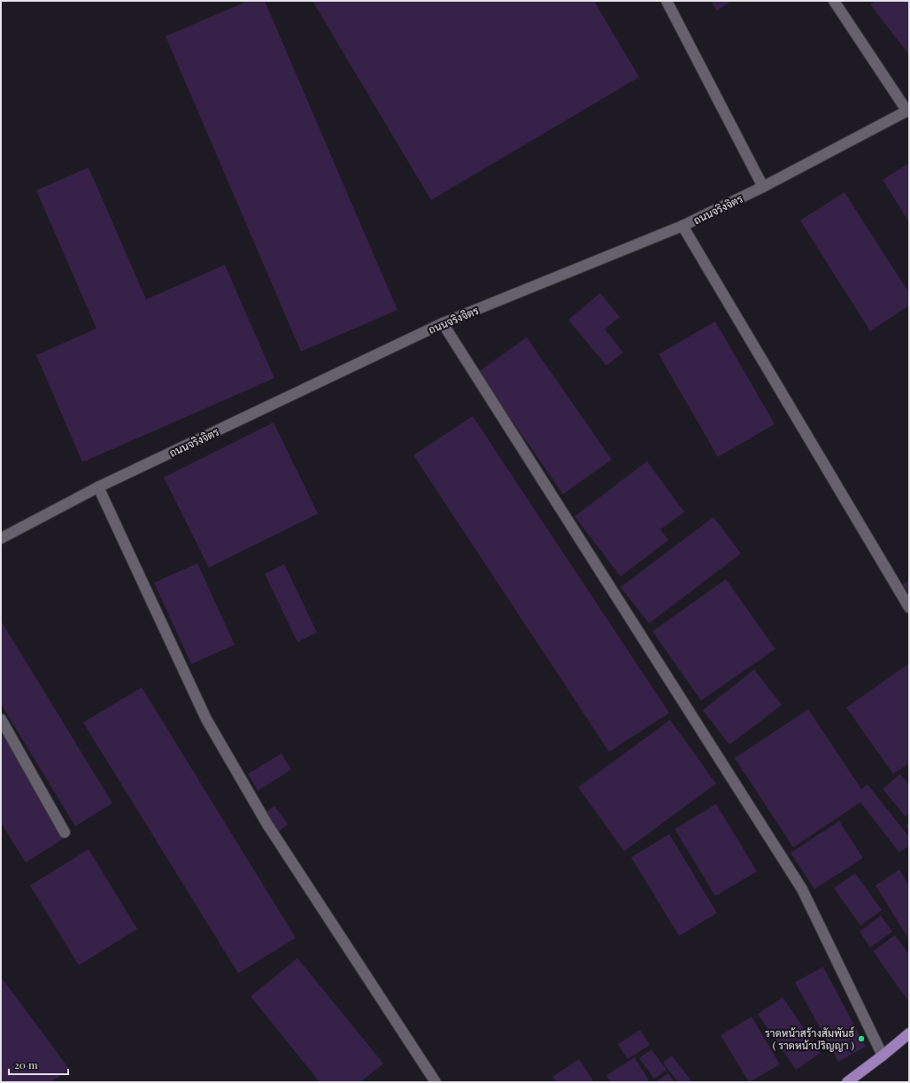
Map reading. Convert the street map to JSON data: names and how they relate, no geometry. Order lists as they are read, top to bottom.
{
  "streets": {
    "street": ["ถนนจริงจิตร"]
  },
  "places": ["ราดหน้าสร้างสัมพันธ์ ( ราดหน้าปริญญา )"],
  "scale_bar": "20 m"
}
